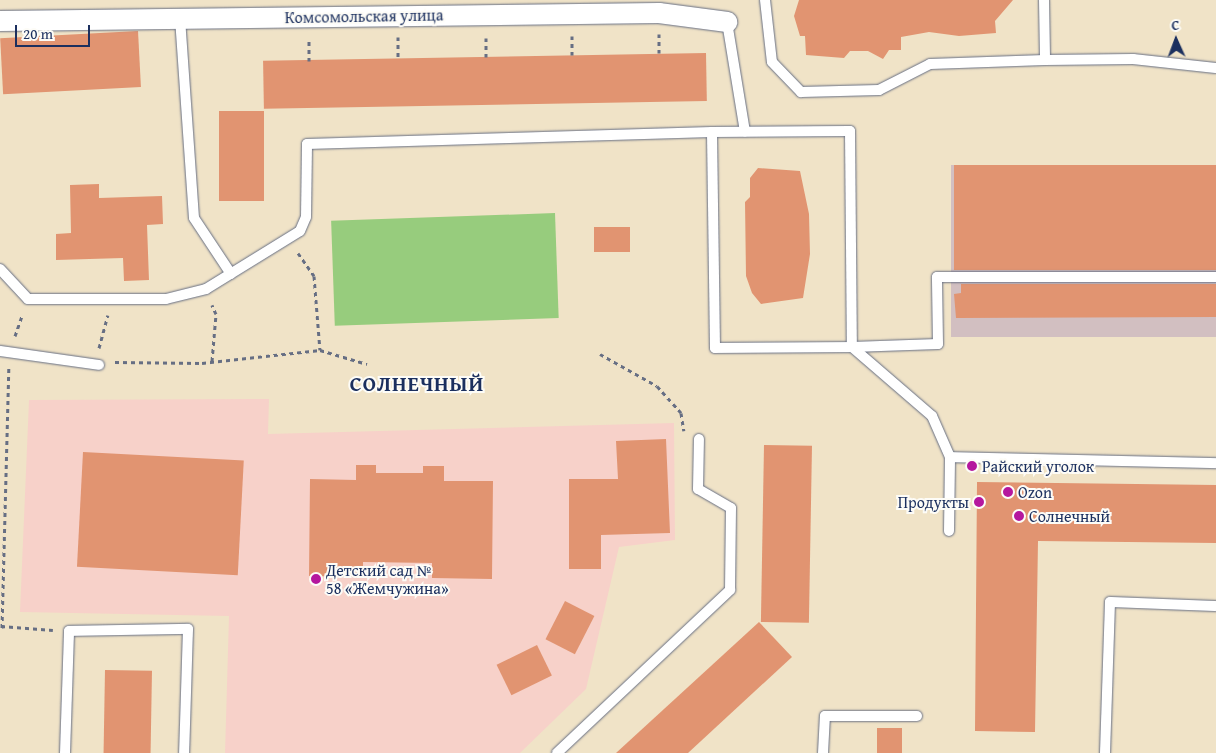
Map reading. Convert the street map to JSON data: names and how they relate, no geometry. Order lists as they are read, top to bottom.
{
  "streets": {
    "street": ["Комсомольская улица"]
  },
  "districts": ["СОЛНЕЧНЫЙ"],
  "places": [
    "Райский уголок",
    "Ozon",
    "Продукты",
    "Солнечный",
    "Детский сад № 58 «Жемчужина»"
  ],
  "scale_bar": "20 m",
  "north": "top"
}
